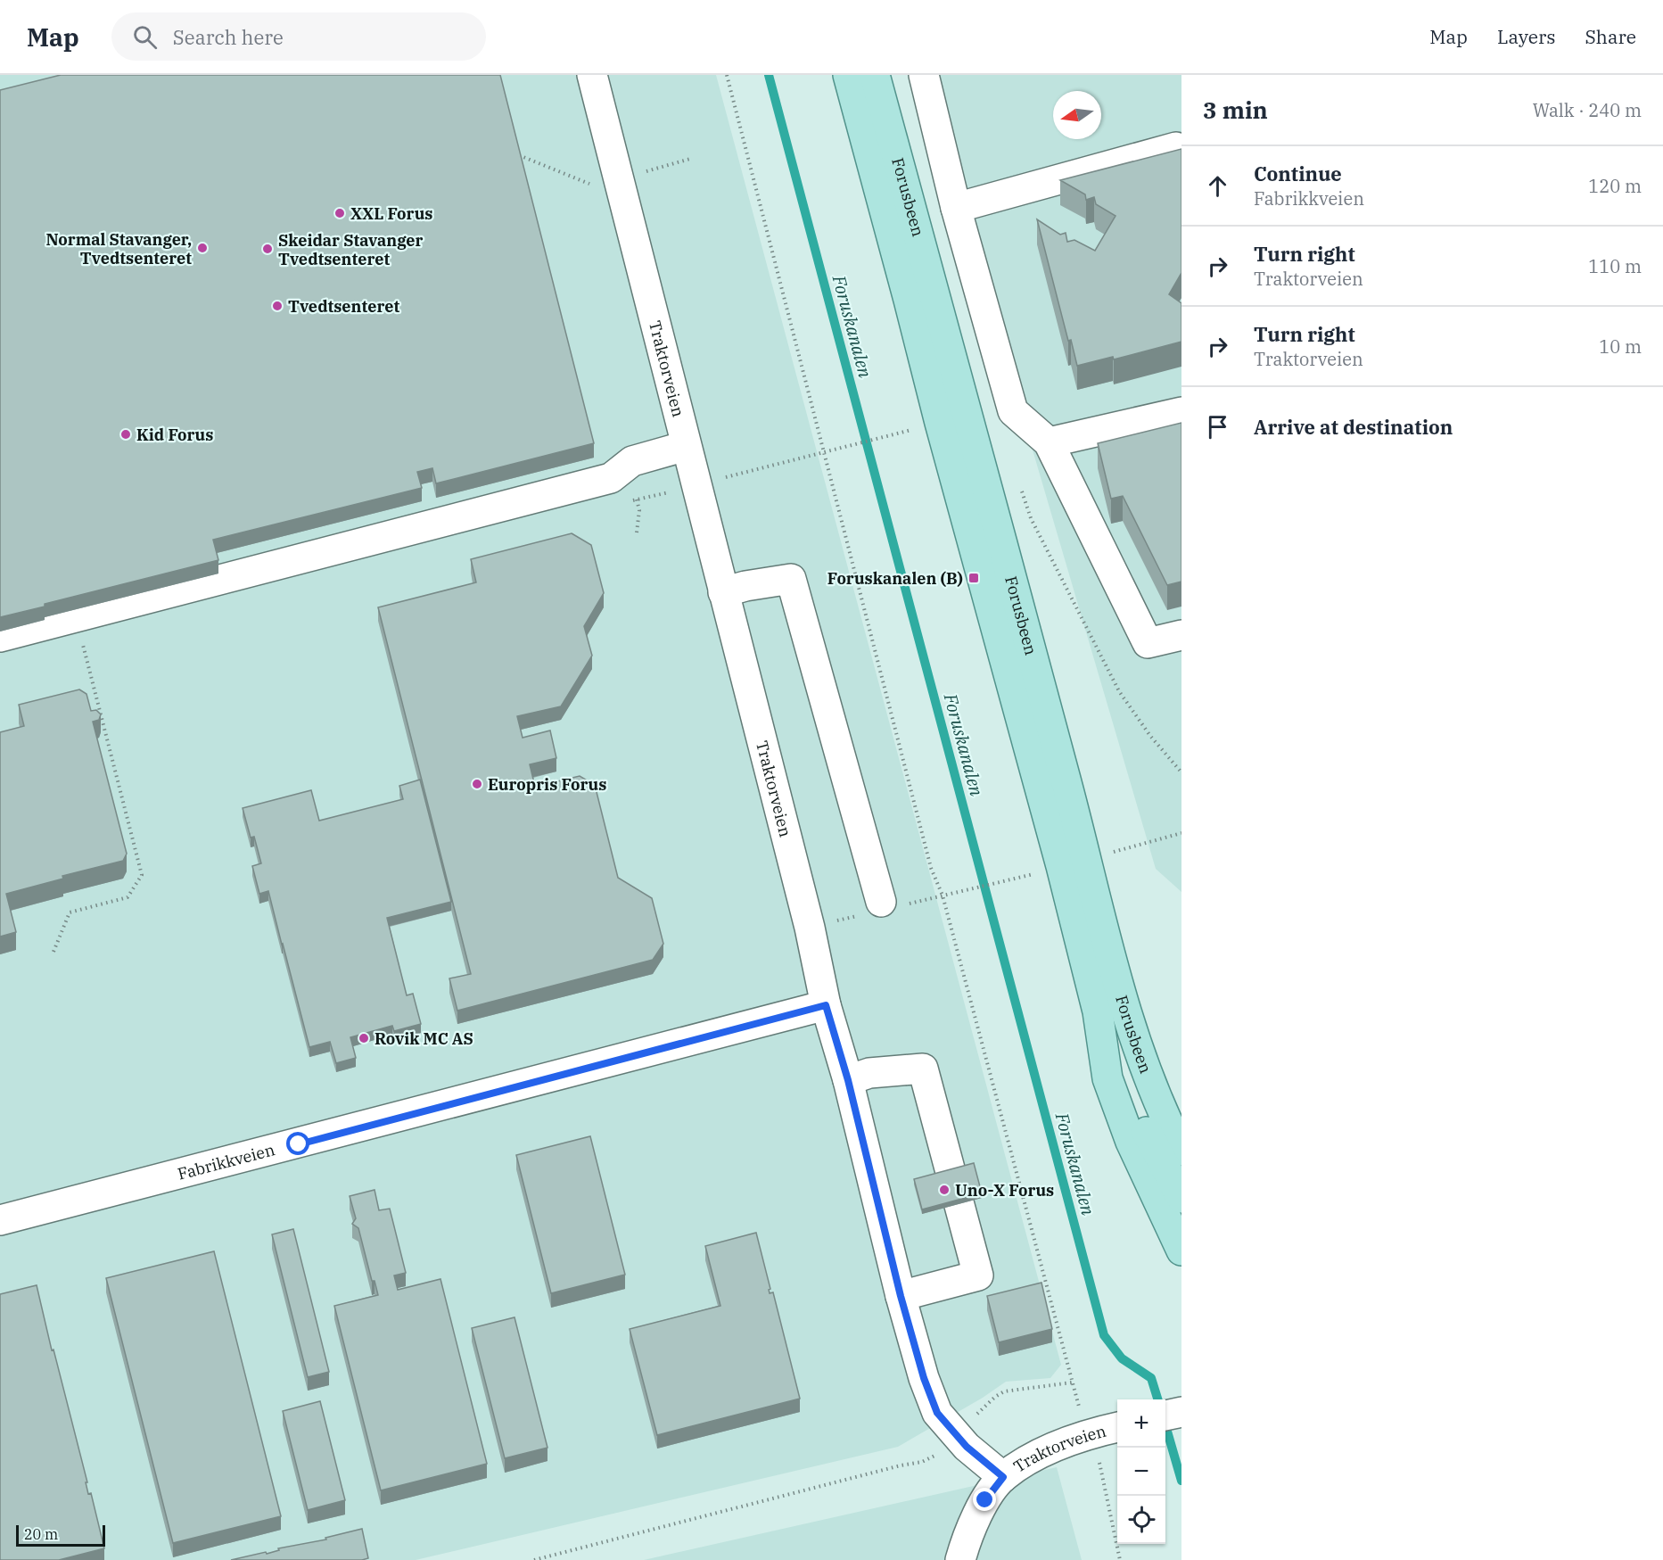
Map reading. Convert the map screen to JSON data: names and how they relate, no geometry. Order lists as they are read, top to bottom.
{
  "streets": {
    "main road": ["Forusbeen"],
    "street": ["Traktorveien", "Fabrikkveien"]
  },
  "crossings": [
    ["Traktorveien", "Fabrikkveien"]
  ],
  "water": ["Foruskanalen"],
  "places": {
    "other": [
      "XXL Forus",
      "Normal Stavanger, Tvedtsenteret",
      "Skeidar Stavanger Tvedtsenteret",
      "Tvedtsenteret",
      "Kid Forus",
      "Europris Forus",
      "Rovik MC AS",
      "Uno-X Forus"
    ],
    "transit": ["Foruskanalen (B)"]
  },
  "scale_bar": "20 m",
  "north": "left",
  "page": {
    "header": "Map",
    "search": "Search here",
    "nav": ["Map", "Layers", "Share"],
    "heading": ["3 min", "Walk · 240 m"],
    "list": [
      ["Continue", "Fabrikkveien", "120 m"],
      ["Turn right", "Traktorveien", "110 m"],
      ["Turn right", "Traktorveien", "10 m"],
      "Arrive at destination"
    ],
    "map_buttons": ["+", "−"],
    "scale": "20 m"
  }
}
